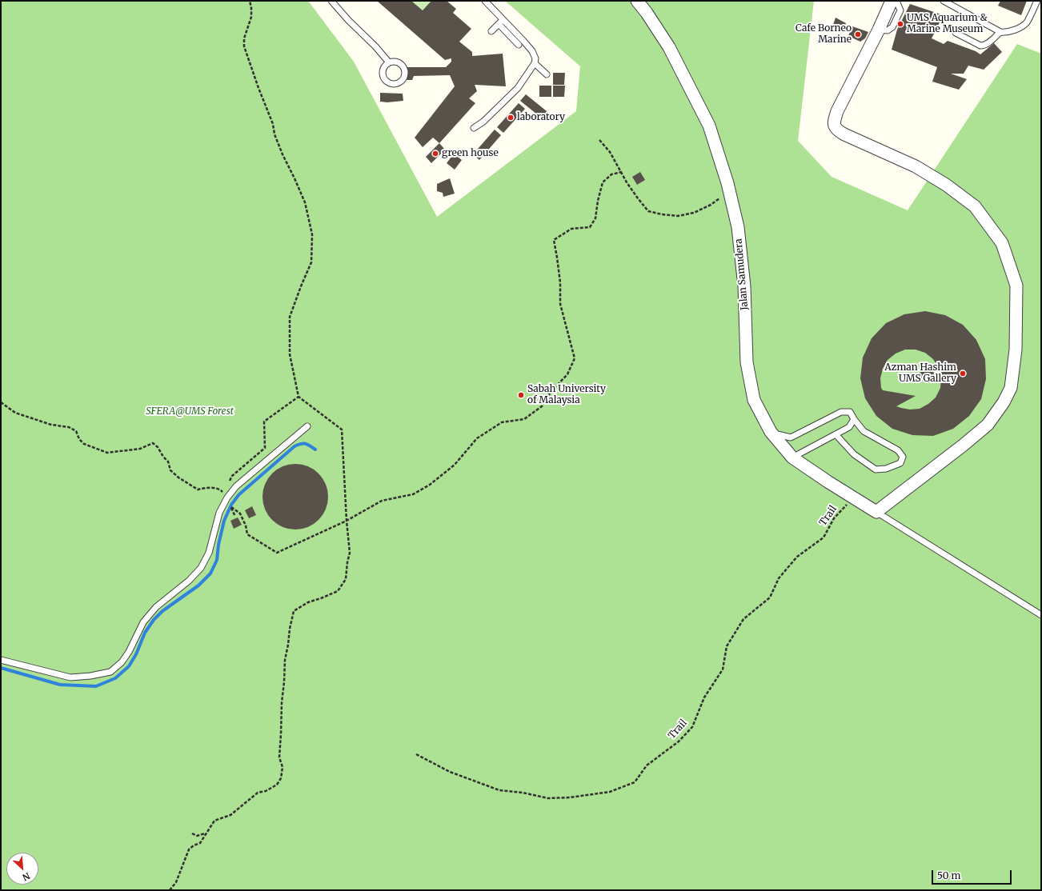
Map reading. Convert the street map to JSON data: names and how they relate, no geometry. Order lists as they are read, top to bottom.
{
  "streets": {
    "street": ["Jalan Samudera"],
    "path": ["Trail"]
  },
  "crossings": [
    ["Jalan Samudera", "Trail"]
  ],
  "parks": ["SFERA@UMS Forest"],
  "places": [
    "UMS Aquarium & Marine Museum",
    "Cafe Borneo Marine",
    "laboratory",
    "green house",
    "Azman Hashim UMS Gallery",
    "Sabah University of Malaysia"
  ],
  "scale_bar": "50 m",
  "north": "bottom right"
}
